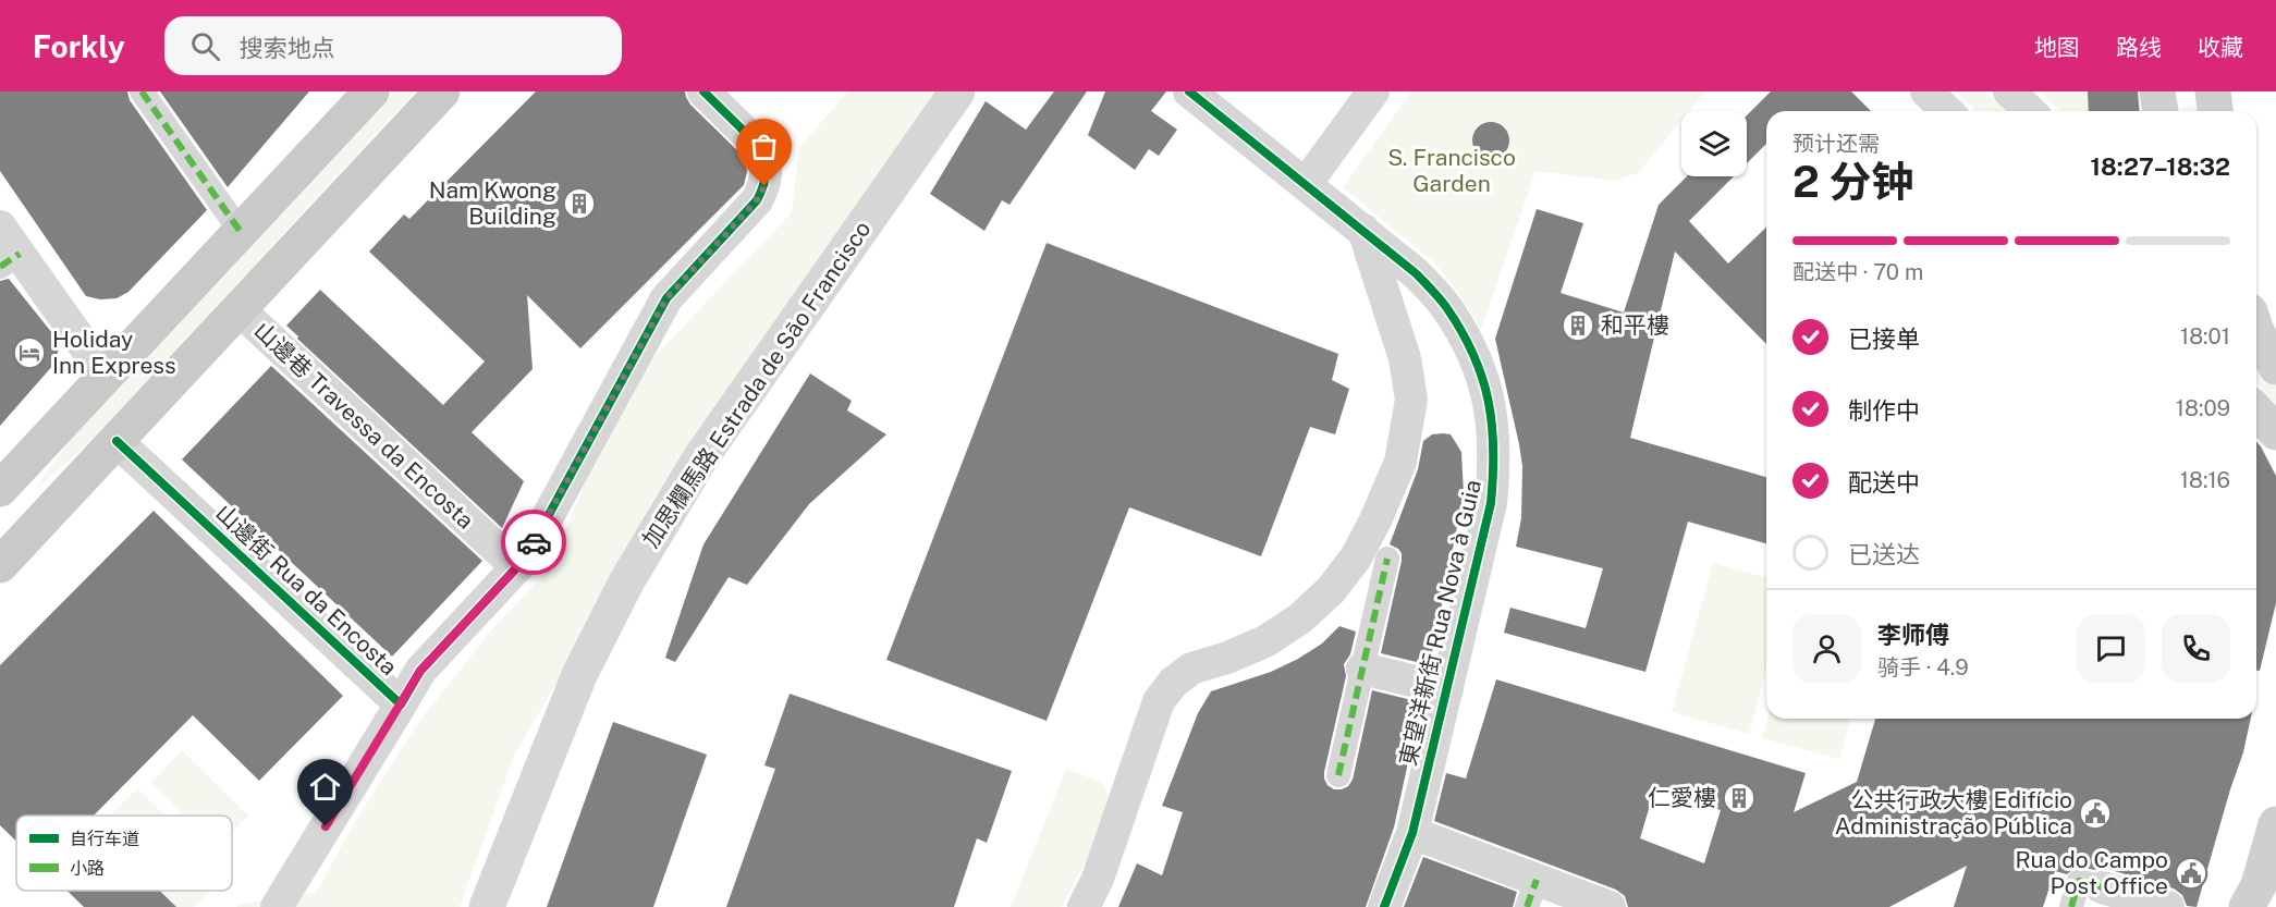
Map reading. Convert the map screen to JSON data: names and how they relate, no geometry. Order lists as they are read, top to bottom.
{
  "streets": {
    "street": [
      "加思欄馬路 Estrada de São Francisco",
      "山邊巷 Travessa da Encosta",
      "山邊街 Rua da Encosta",
      "東望洋新街 Rua Nova à Guia"
    ]
  },
  "crossings": [
    ["山邊巷 Travessa da Encosta", "山邊街 Rua da Encosta"]
  ],
  "parks": ["S. Francisco Garden"],
  "places": {
    "building": ["Nam Kwong Building", "和平樓", "仁愛樓"],
    "hotel": ["Holiday Inn Express"],
    "public building": ["公共行政大樓 Edifício Administração Pública", "Rua do Campo Post Office"]
  },
  "legend": ["自行车道", "小路"],
  "page": {
    "header": "Forkly",
    "search": "搜索地点",
    "nav": ["地图", "路线", "收藏"],
    "heading": ["2 分钟", "预计还需", "18:27–18:32"],
    "panel": ["李师傅", "骑手 · 4.9"],
    "bar": "配送中 · 70 m",
    "list": [
      ["已接单", "18:01"],
      ["制作中", "18:09"],
      ["配送中", "18:16"],
      "已送达"
    ]
  }
}
